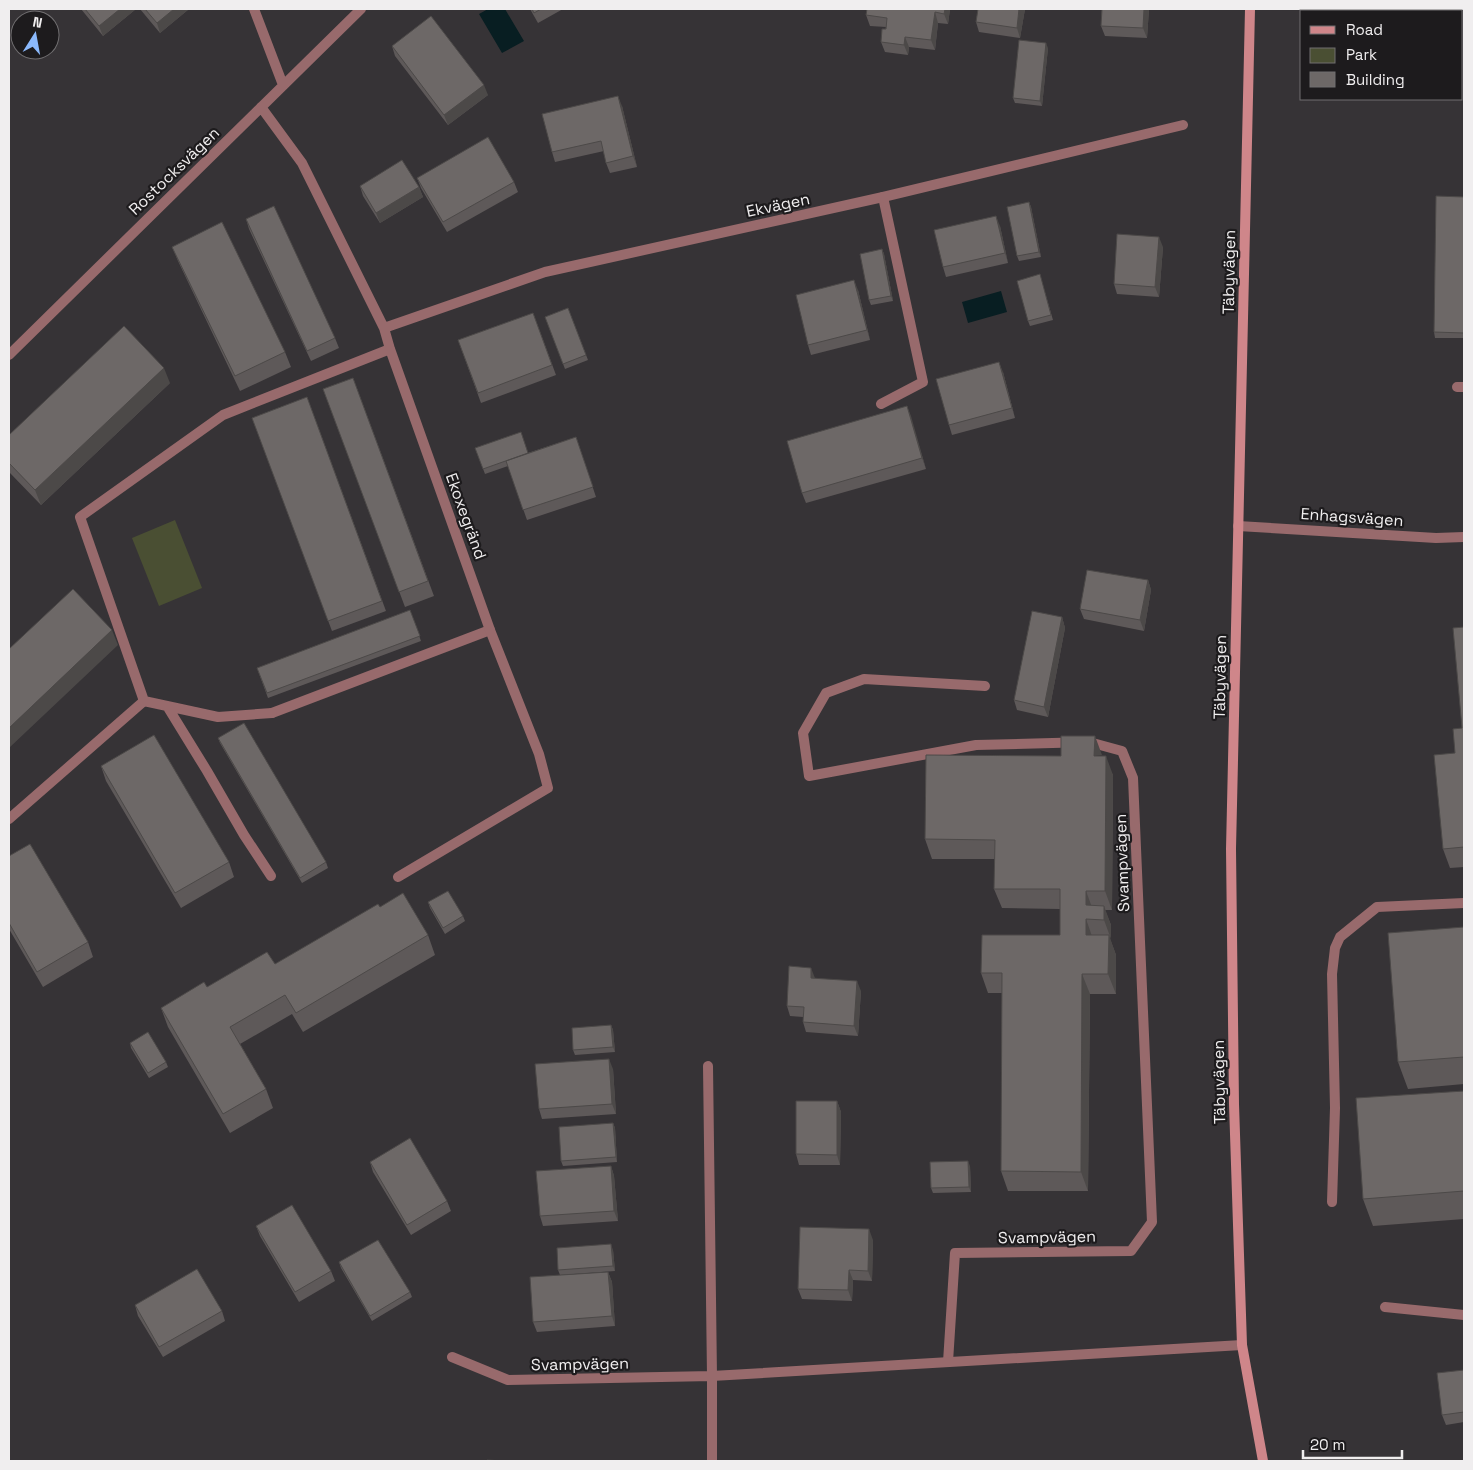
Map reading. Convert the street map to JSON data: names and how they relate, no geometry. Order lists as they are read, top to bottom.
{
  "streets": {
    "main road": ["Täbyvägen"],
    "street": [
      "Rostocksvägen",
      "Ekvägen",
      "Ekoxegränd",
      "Enhagsvägen",
      "Svampvägen"
    ]
  },
  "crossings": [
    ["Rostocksvägen", "Ekoxegränd"],
    ["Ekvägen", "Ekoxegränd"],
    ["Täbyvägen", "Enhagsvägen"],
    ["Täbyvägen", "Svampvägen"]
  ],
  "legend": ["Road", "Park", "Building"],
  "scale_bar": "20 m",
  "north": "top"
}
